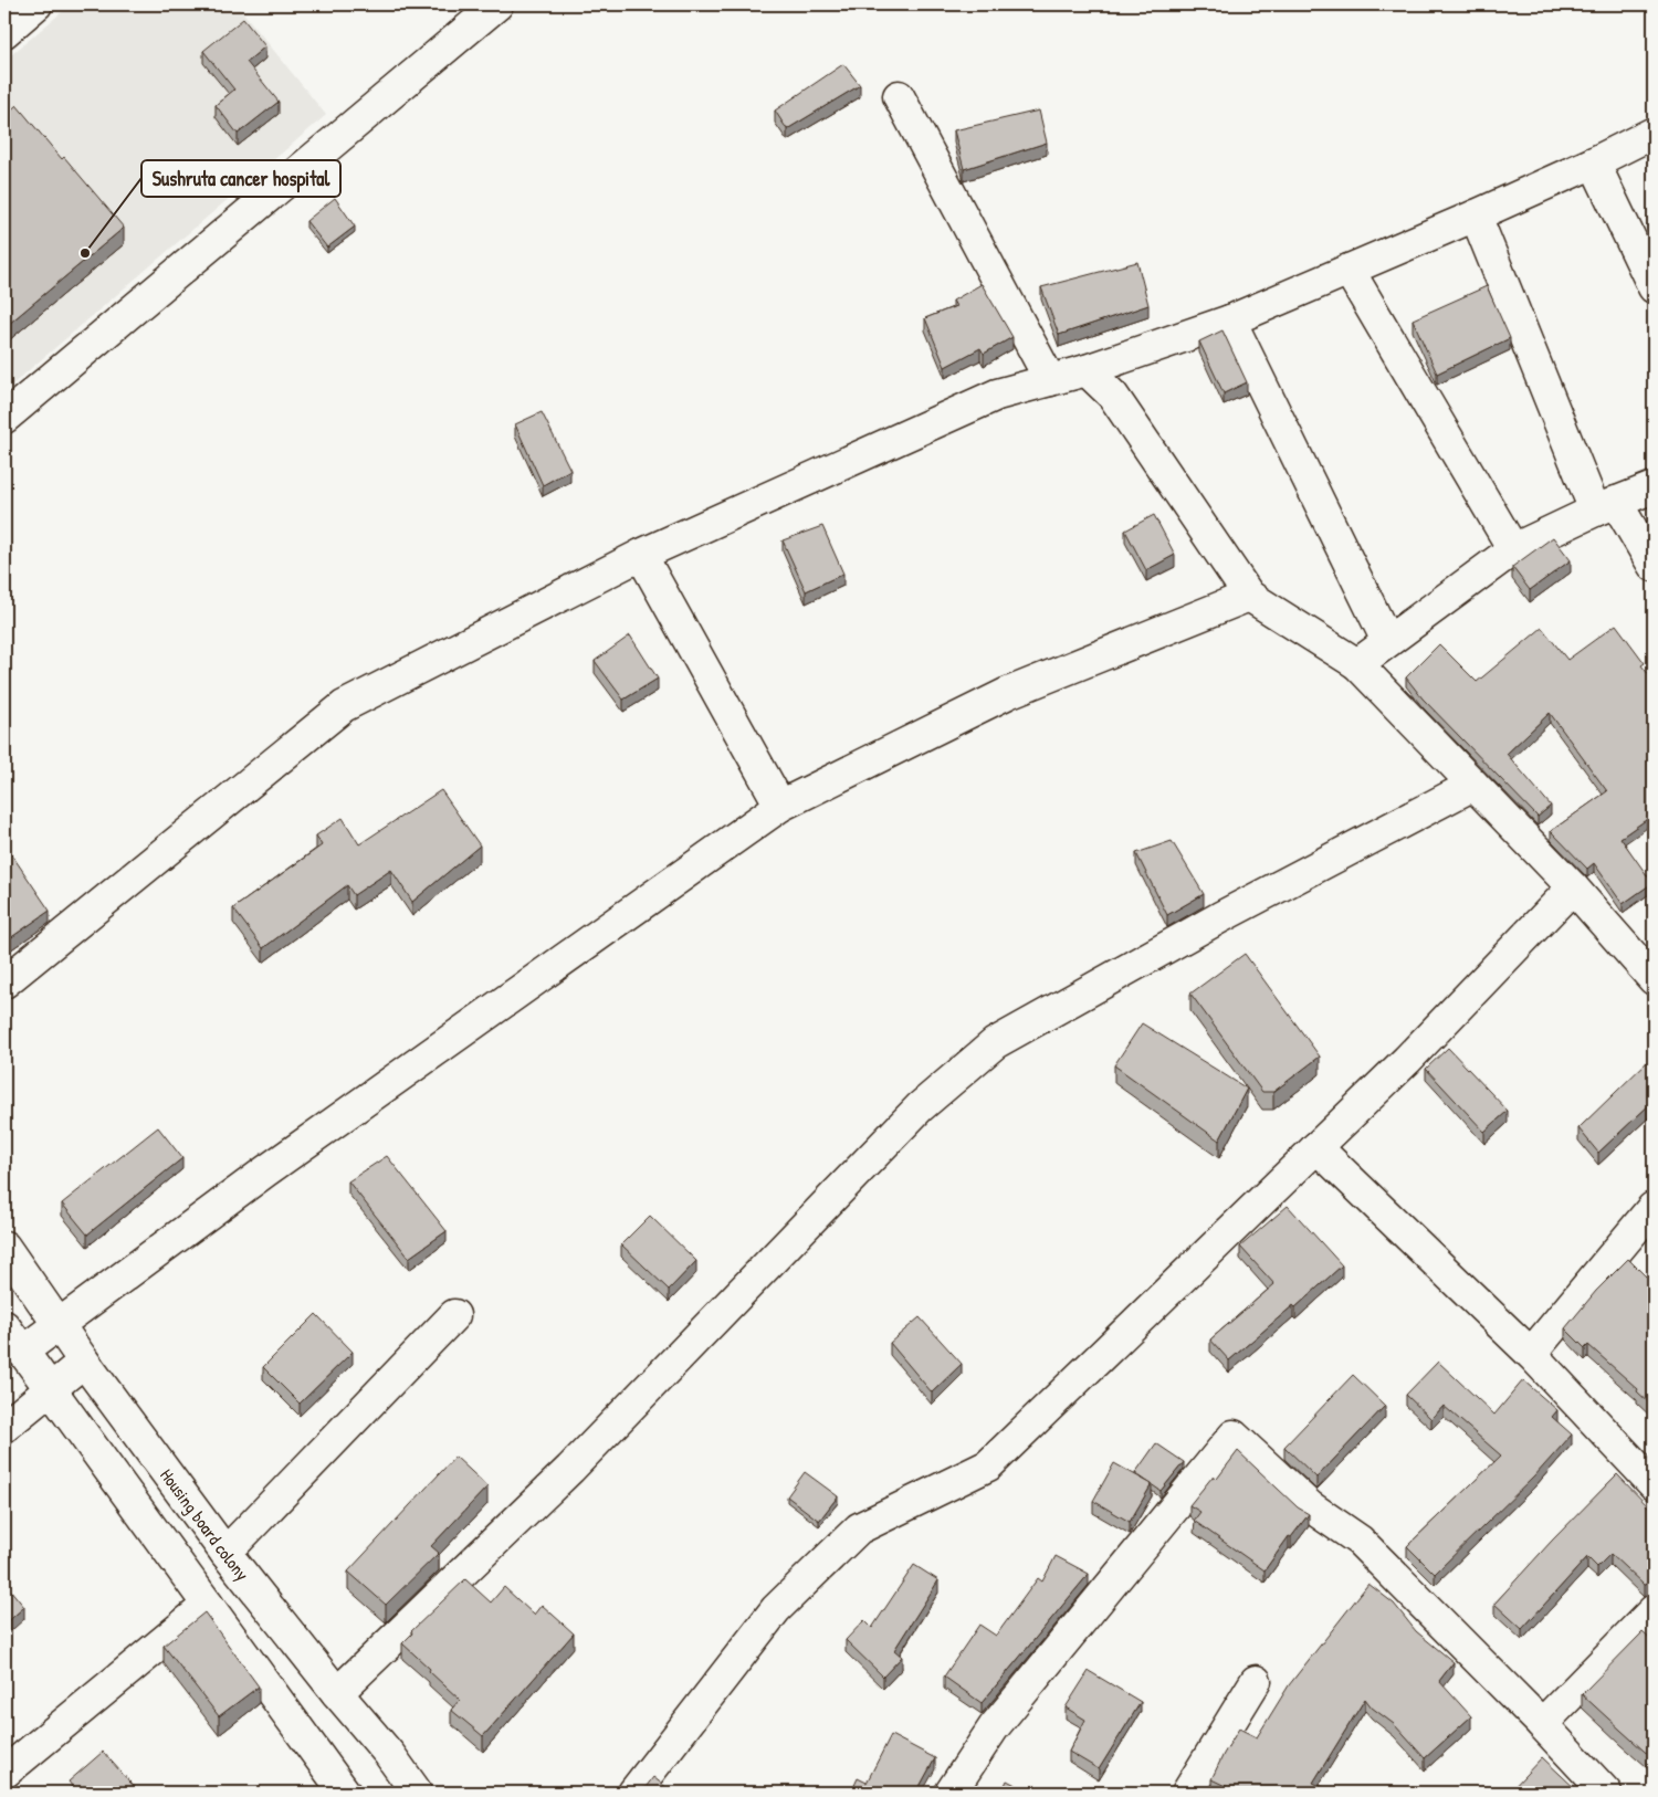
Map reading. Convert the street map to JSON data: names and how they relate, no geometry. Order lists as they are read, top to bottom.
{
  "streets": {
    "street": ["Housing board colony"]
  },
  "places": ["Sushruta cancer hospital"]
}
